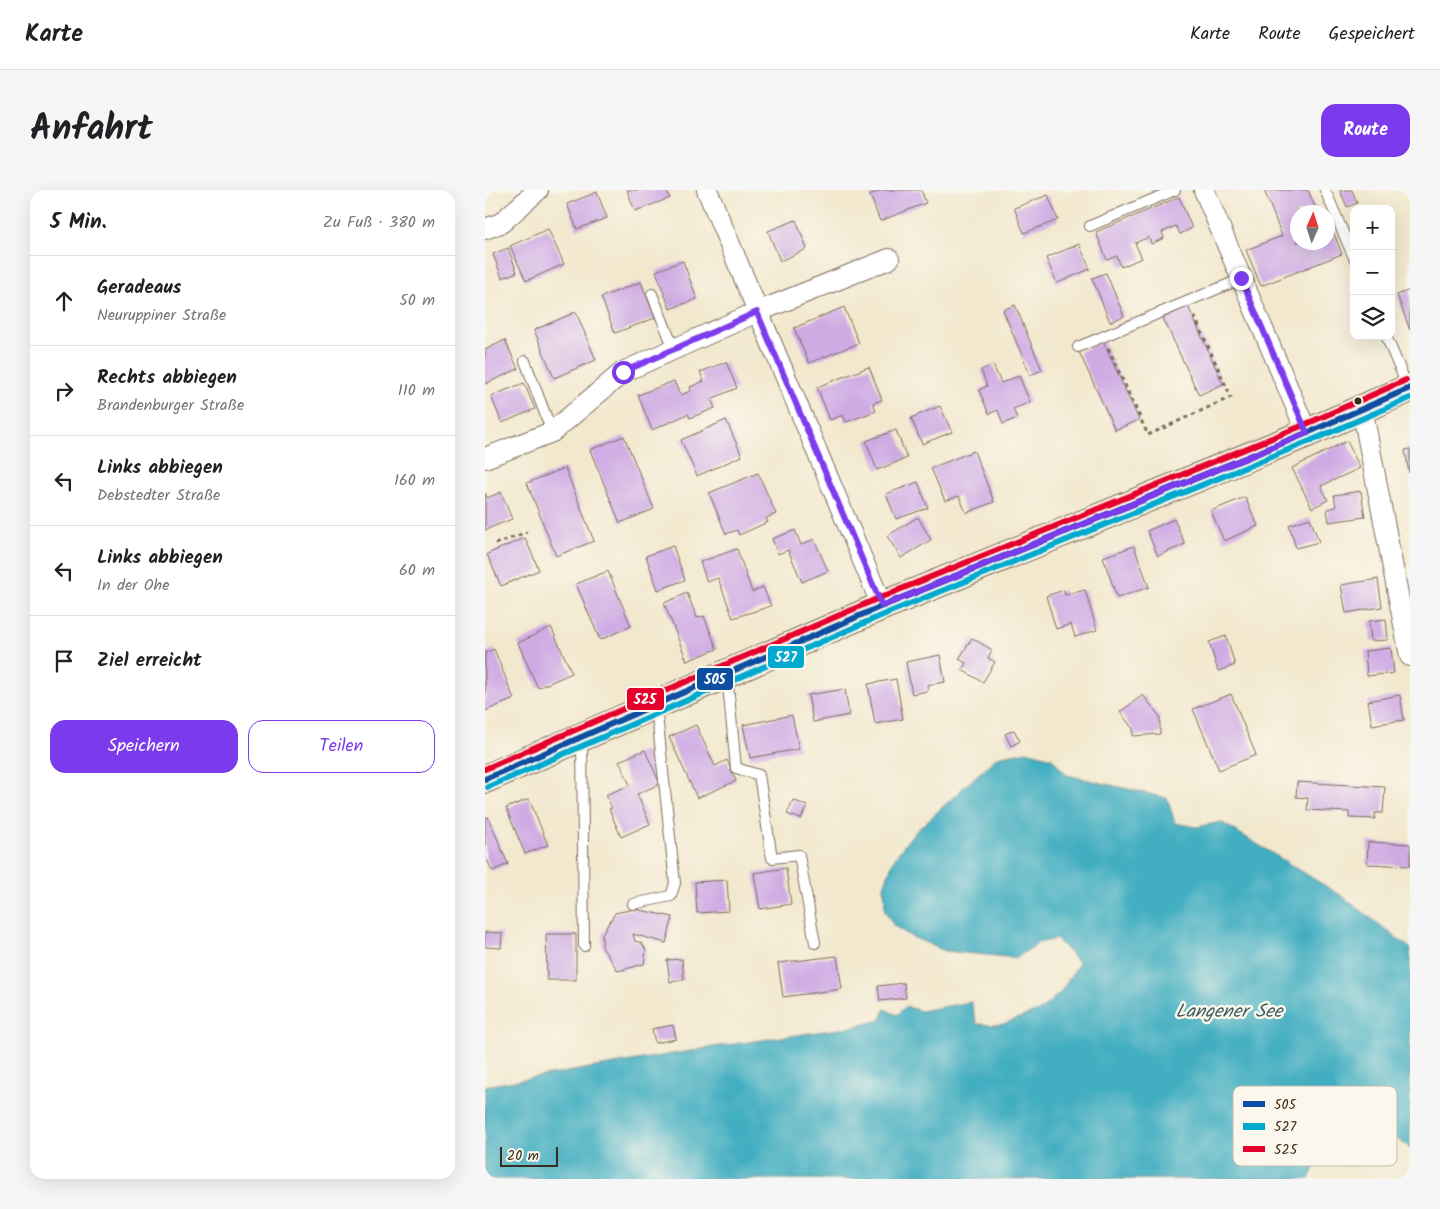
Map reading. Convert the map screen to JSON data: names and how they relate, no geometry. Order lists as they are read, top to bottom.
{
  "water": ["Langener See"],
  "lines": ["transit line 525", "transit line 505", "transit line 527"],
  "legend": ["505", "527", "525"],
  "scale_bar": "20 m",
  "north": "top",
  "page": {
    "header": "Karte",
    "nav": ["Karte", "Route", "Gespeichert"],
    "title": "Anfahrt",
    "buttons": [
      "Route",
      ["Speichern", "Teilen"]
    ],
    "heading": ["5 Min.", "Zu Fuß · 380 m"],
    "map_buttons": ["+", "−"],
    "list": [
      ["Geradeaus", "Neuruppiner Straße", "50 m"],
      ["Rechts abbiegen", "Brandenburger Straße", "110 m"],
      ["Links abbiegen", "Debstedter Straße", "160 m"],
      ["Links abbiegen", "In der Ohe", "60 m"],
      "Ziel erreicht"
    ],
    "scale": "20 m"
  }
}
